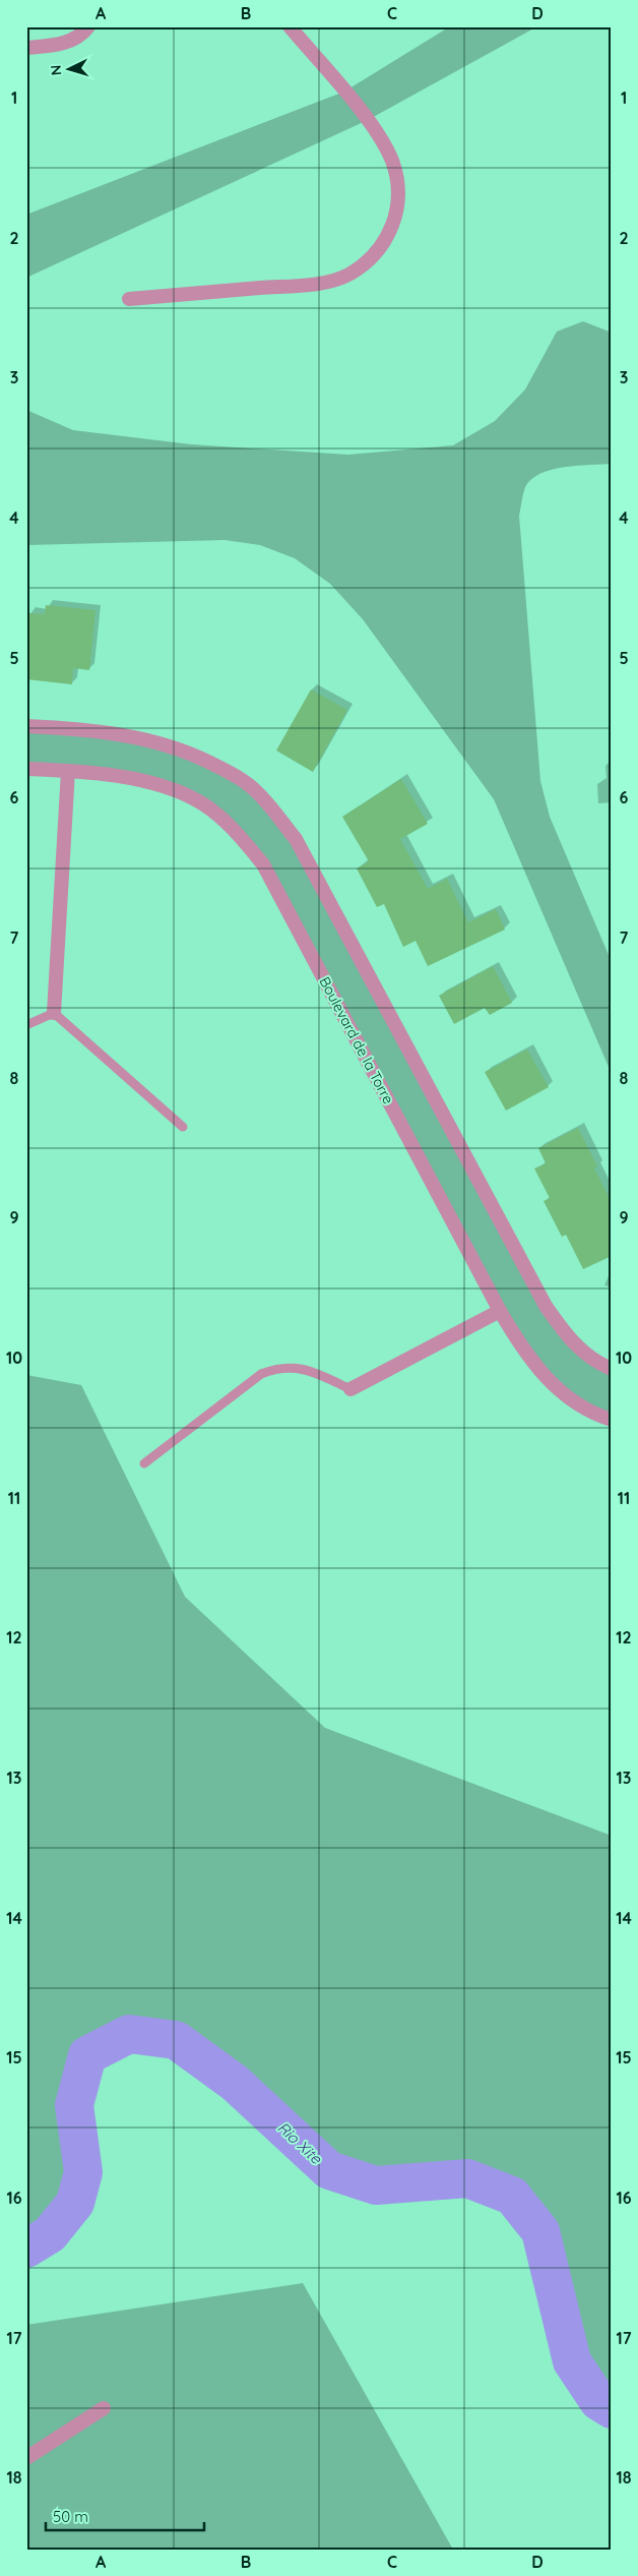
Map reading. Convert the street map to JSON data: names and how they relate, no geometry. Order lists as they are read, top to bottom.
{
  "streets": {
    "street": ["Boulevard de la Torre"]
  },
  "water": ["Rio Xite"],
  "scale_bar": "50 m",
  "north": "left",
  "grid": {
    "columns": [
      "A",
      "B",
      "C",
      "D"
    ],
    "rows": [
      "1",
      "2",
      "3",
      "4",
      "5",
      "6",
      "7",
      "8",
      "9",
      "10",
      "11",
      "12",
      "13",
      "14",
      "15",
      "16",
      "17",
      "18"
    ]
  }
}
